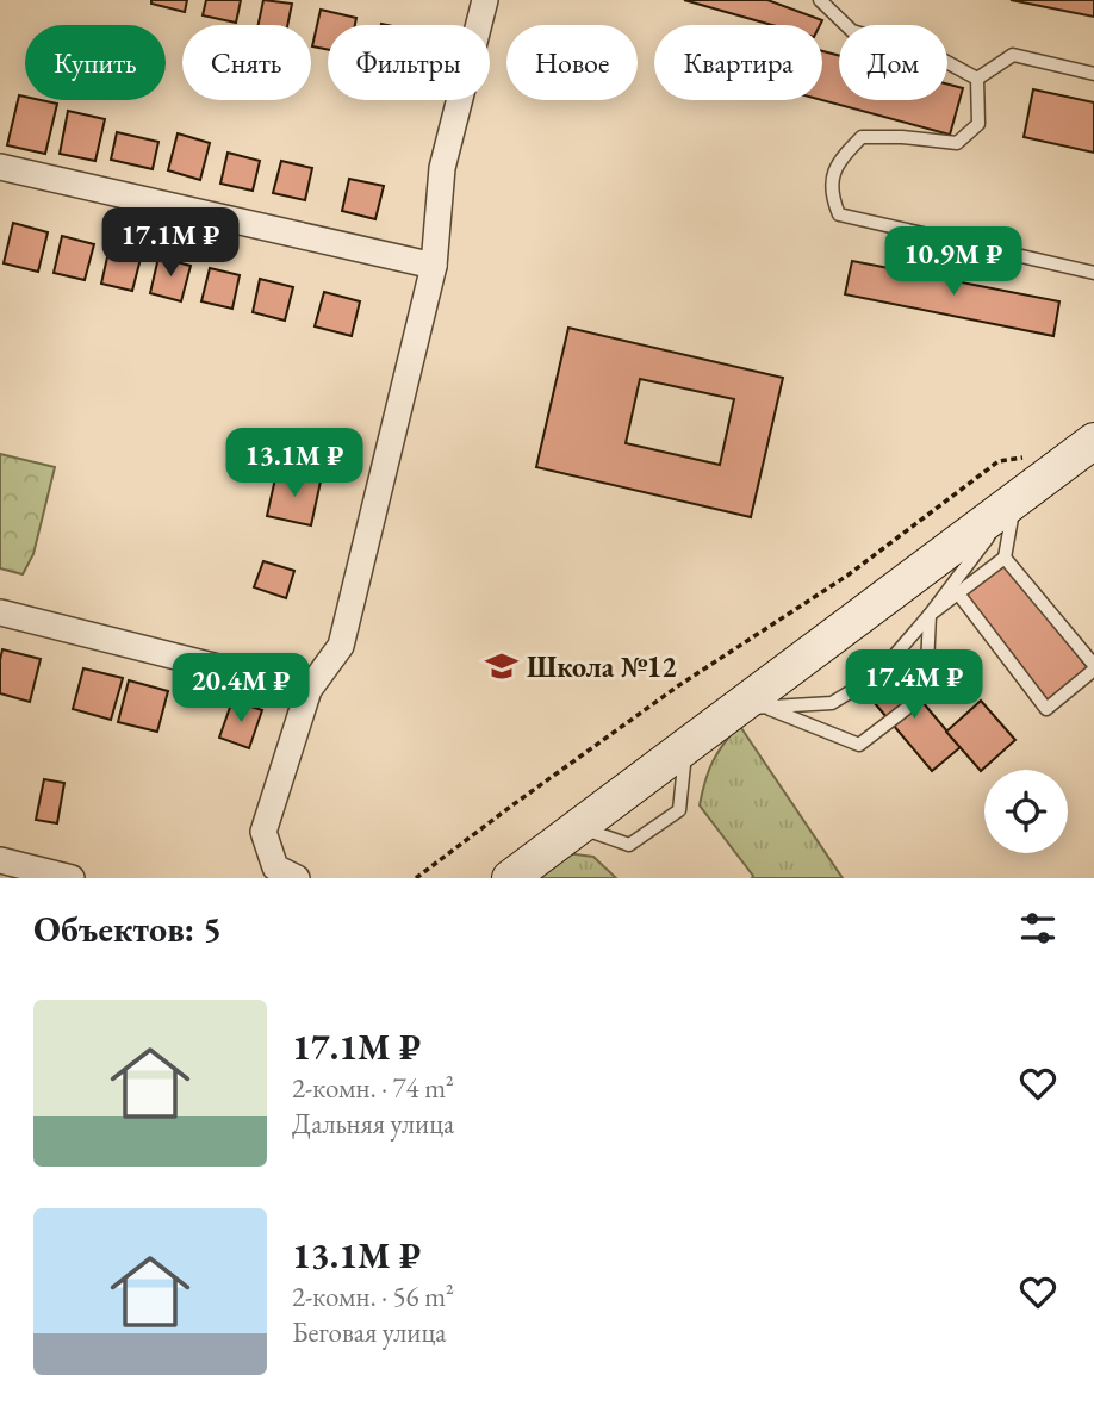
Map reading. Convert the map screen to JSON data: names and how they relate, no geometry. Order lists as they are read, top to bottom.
{
  "places": {
    "school or university": ["Школа №12"]
  },
  "page": {
    "chip": [
      "Купить",
      "Снять",
      "Фильтры",
      "Новое",
      "Квартира",
      "Дом"
    ],
    "price": [
      "17.1M ₽",
      "10.9M ₽",
      "13.1M ₽",
      "17.4M ₽",
      "20.4M ₽"
    ],
    "heading": "Объектов: 5",
    "list": [
      {
        "name": "17.1M ₽",
        "note": "2-комн. · 74 m² · Дальняя улица"
      },
      {
        "name": "13.1M ₽",
        "note": "2-комн. · 56 m² · Беговая улица"
      }
    ]
  }
}
